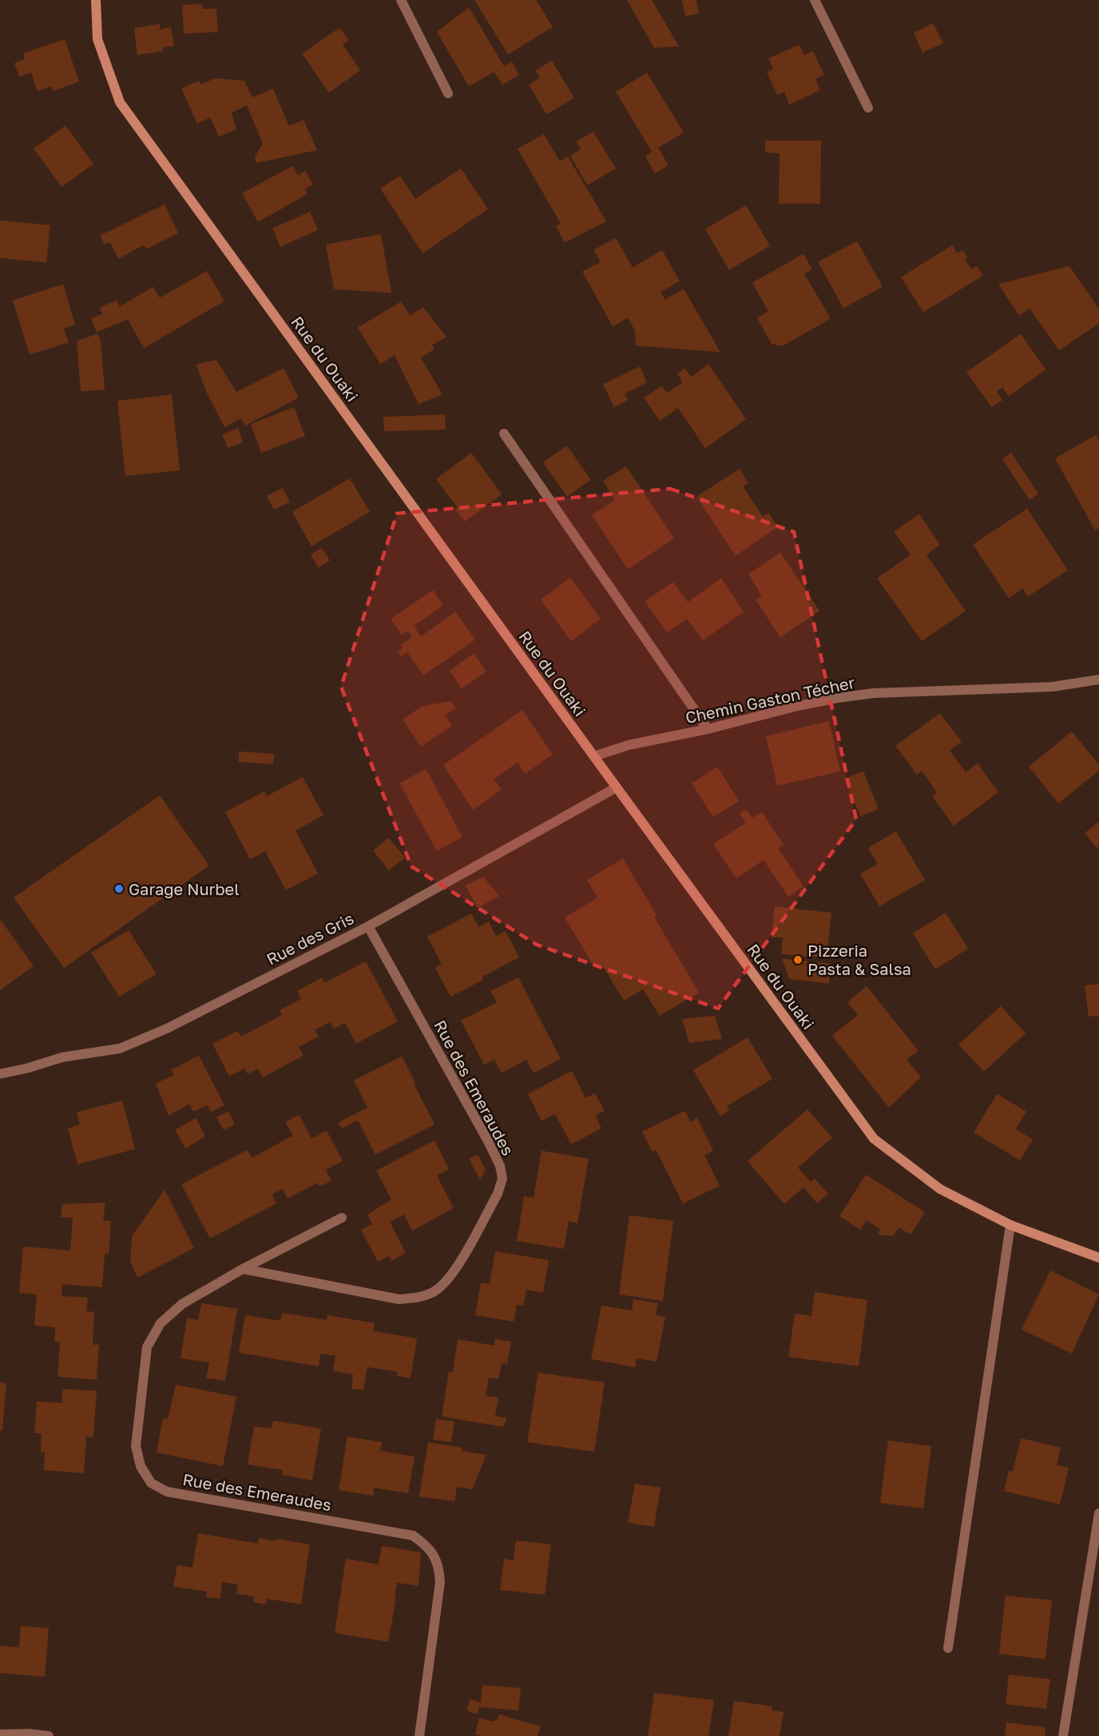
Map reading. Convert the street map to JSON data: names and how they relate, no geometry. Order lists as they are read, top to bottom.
{
  "streets": {
    "street": [
      "Rue du Ouaki",
      "Chemin Gaston Técher",
      "Rue des Gris",
      "Rue des Emeraudes"
    ]
  },
  "crossings": [
    ["Rue du Ouaki", "Chemin Gaston Técher"],
    ["Rue du Ouaki", "Rue des Gris"],
    ["Rue des Gris", "Rue des Emeraudes"]
  ],
  "places": ["Garage Nurbel", "Pizzeria Pasta & Salsa"]
}
